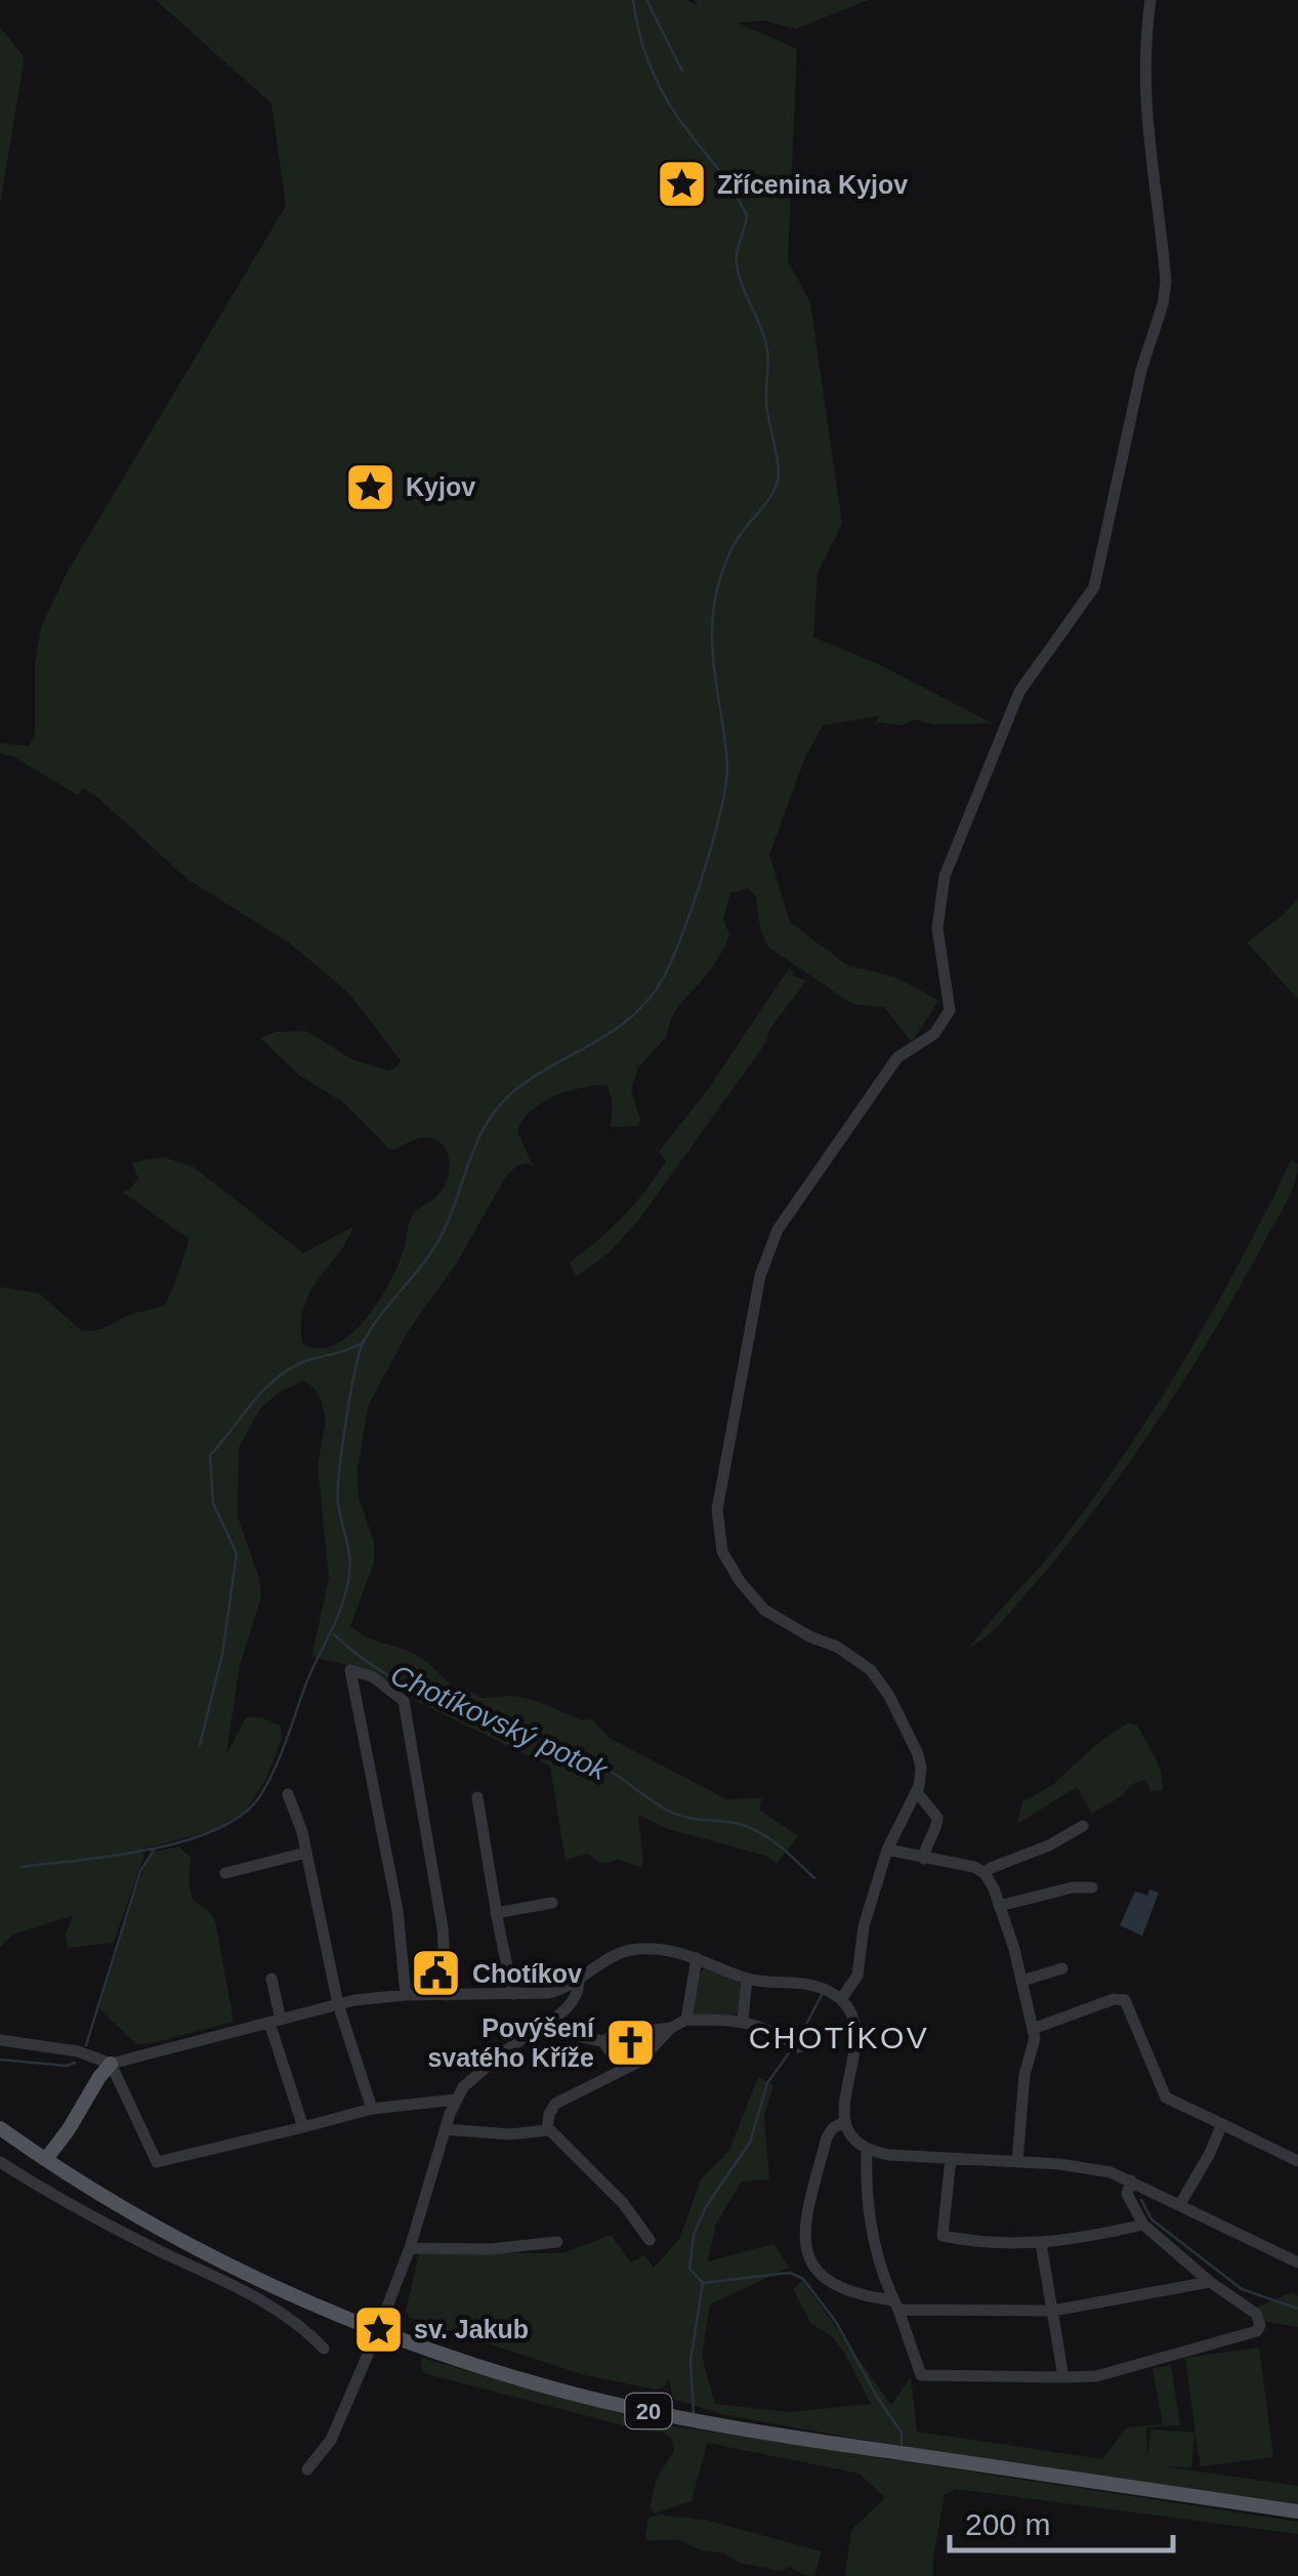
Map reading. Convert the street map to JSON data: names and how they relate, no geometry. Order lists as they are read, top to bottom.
{
  "streets": {
    "main road": ["20"]
  },
  "districts": ["CHOTÍKOV"],
  "water": ["Chotíkovský potok"],
  "places": {
    "place": ["Zřícenina Kyjov", "Kyjov", "sv. Jakub"],
    "public building": ["Chotíkov"],
    "church": ["Povýšení svatého Kříže"]
  },
  "scale_bar": "200 m"
}
